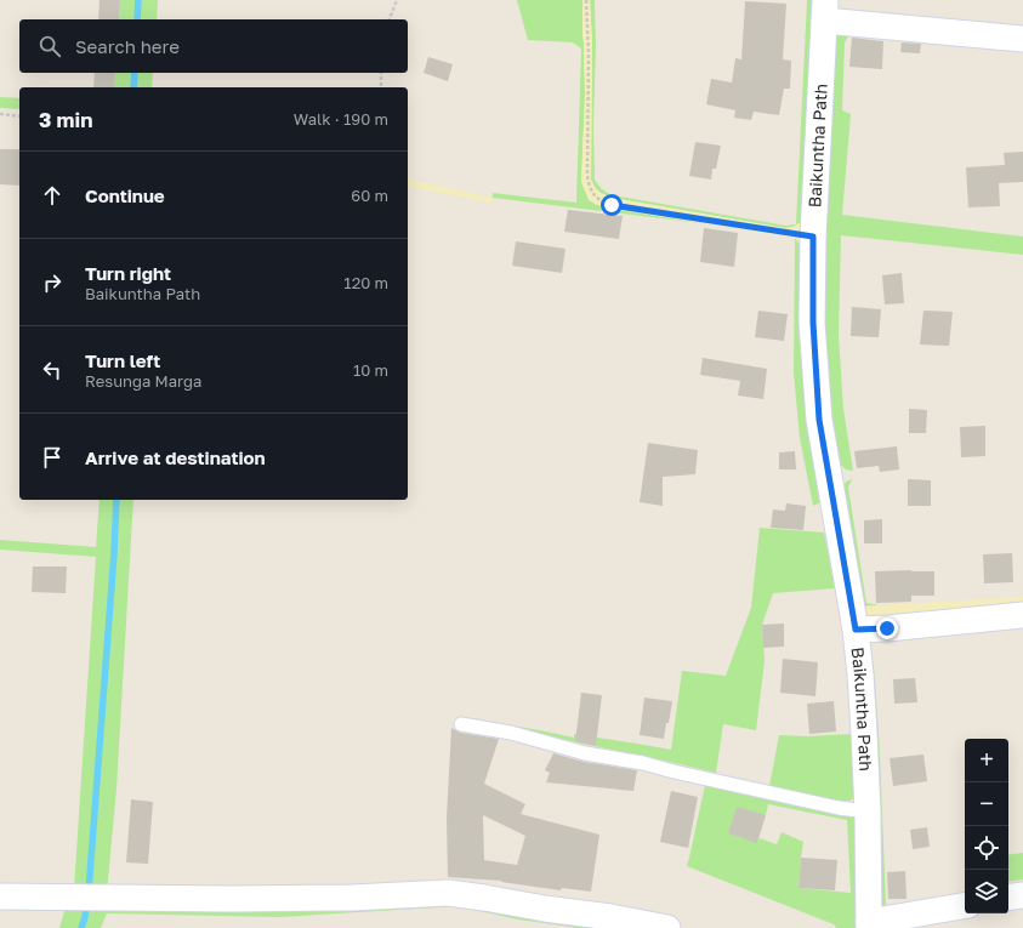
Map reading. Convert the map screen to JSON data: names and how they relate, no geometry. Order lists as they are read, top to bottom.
{
  "streets": {
    "street": ["Baikuntha Path"]
  },
  "page": {
    "search": "Search here",
    "heading": ["3 min", "Walk · 190 m"],
    "list": [
      ["Continue", "60 m"],
      ["Turn right", "Baikuntha Path", "120 m"],
      ["Turn left", "Resunga Marga", "10 m"],
      "Arrive at destination"
    ],
    "map_buttons": ["+", "−"]
  }
}
